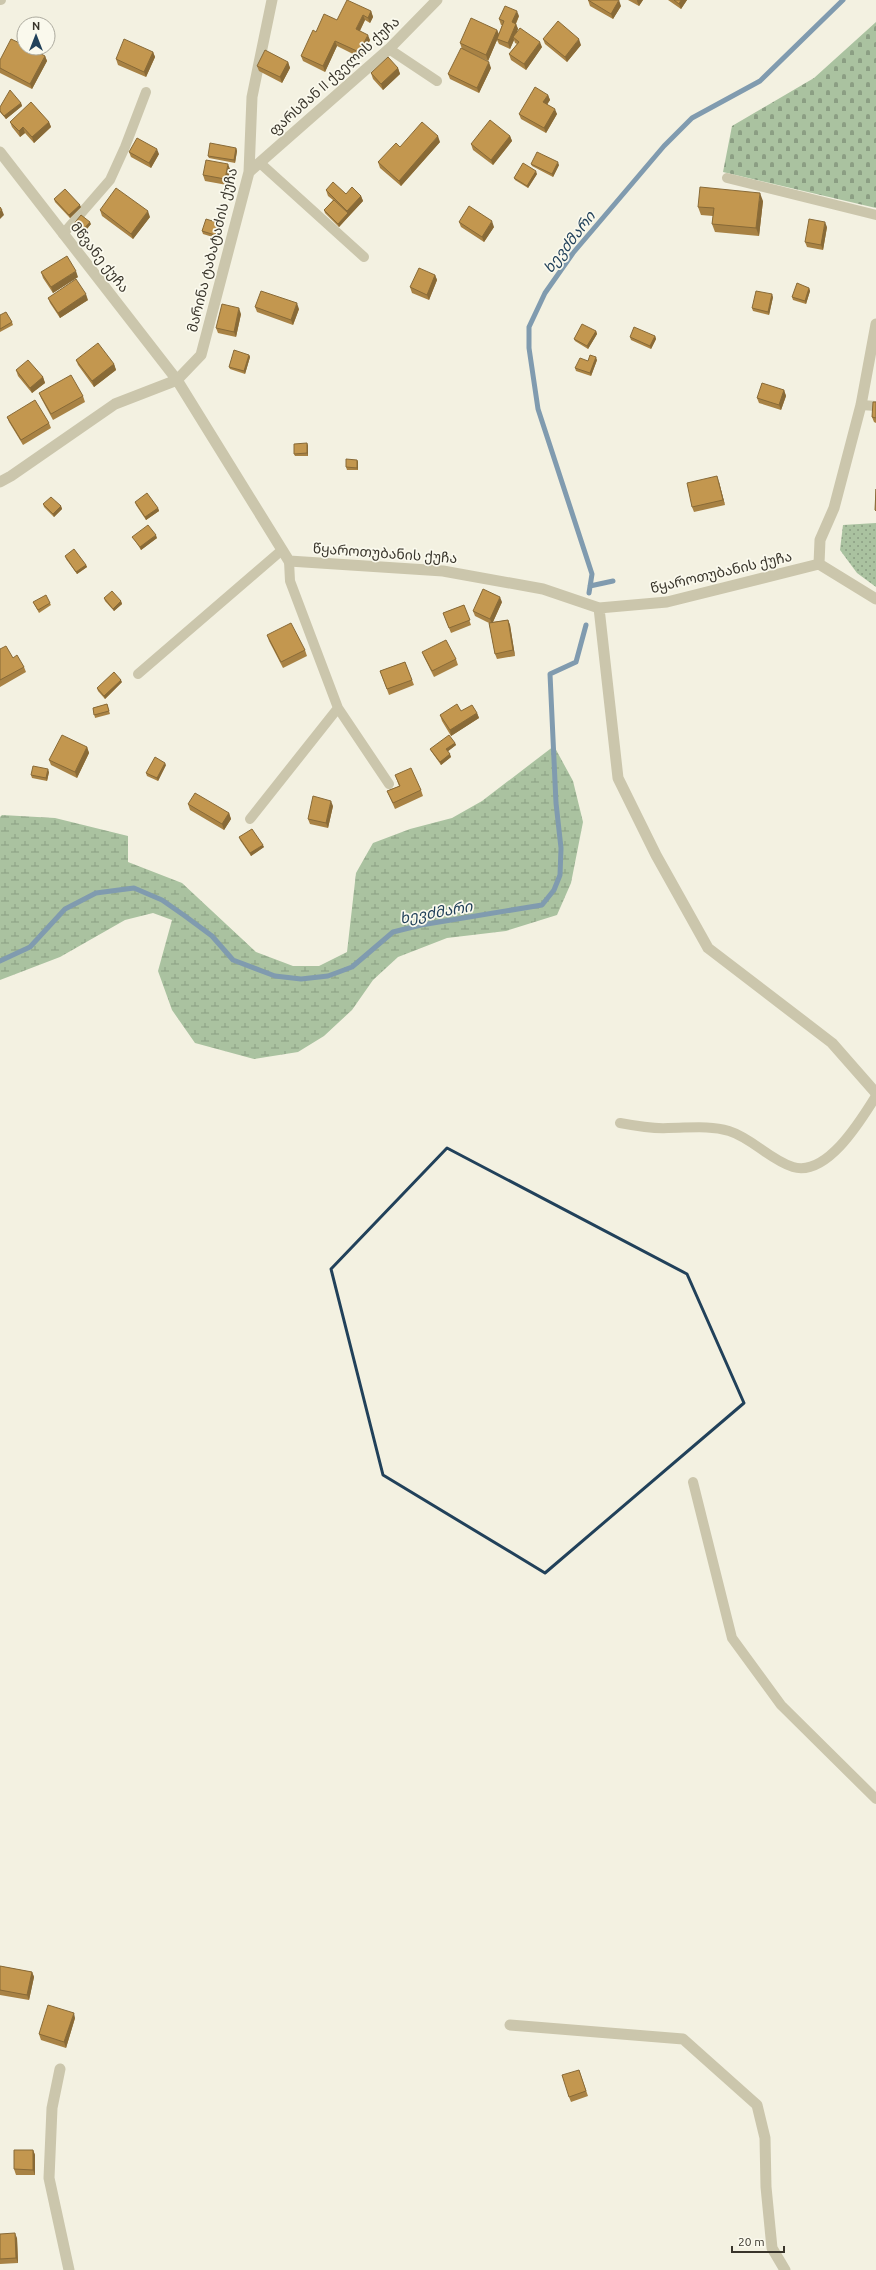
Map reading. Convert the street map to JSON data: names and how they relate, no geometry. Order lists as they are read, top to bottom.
{
  "streets": {
    "street": [
      "ფარსმან II ქველის ქუჩა",
      "მარინა ტაბატაძის ქუჩა",
      "მწვანე ქუჩა",
      "წყაროთუბანის ქუჩა"
    ]
  },
  "crossings": [
    ["ფარსმან II ქველის ქუჩა", "მარინა ტაბატაძის ქუჩა"],
    ["მარინა ტაბატაძის ქუჩა", "მწვანე ქუჩა"]
  ],
  "water": ["ხევძმარი"],
  "scale_bar": "20 m",
  "north": "top"
}
